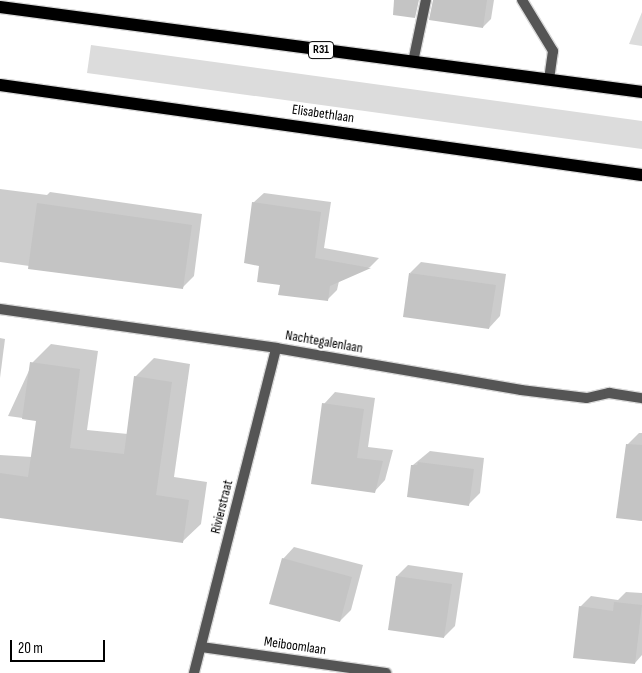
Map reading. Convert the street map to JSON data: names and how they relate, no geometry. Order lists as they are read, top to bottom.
{
  "streets": {
    "main road": ["R31", "Elisabethlaan"],
    "street": ["Nachtegalenlaan", "Rivierstraat", "Meiboomlaan"]
  },
  "crossings": [
    ["Nachtegalenlaan", "Rivierstraat"],
    ["Rivierstraat", "Meiboomlaan"]
  ],
  "scale_bar": "20 m"
}
